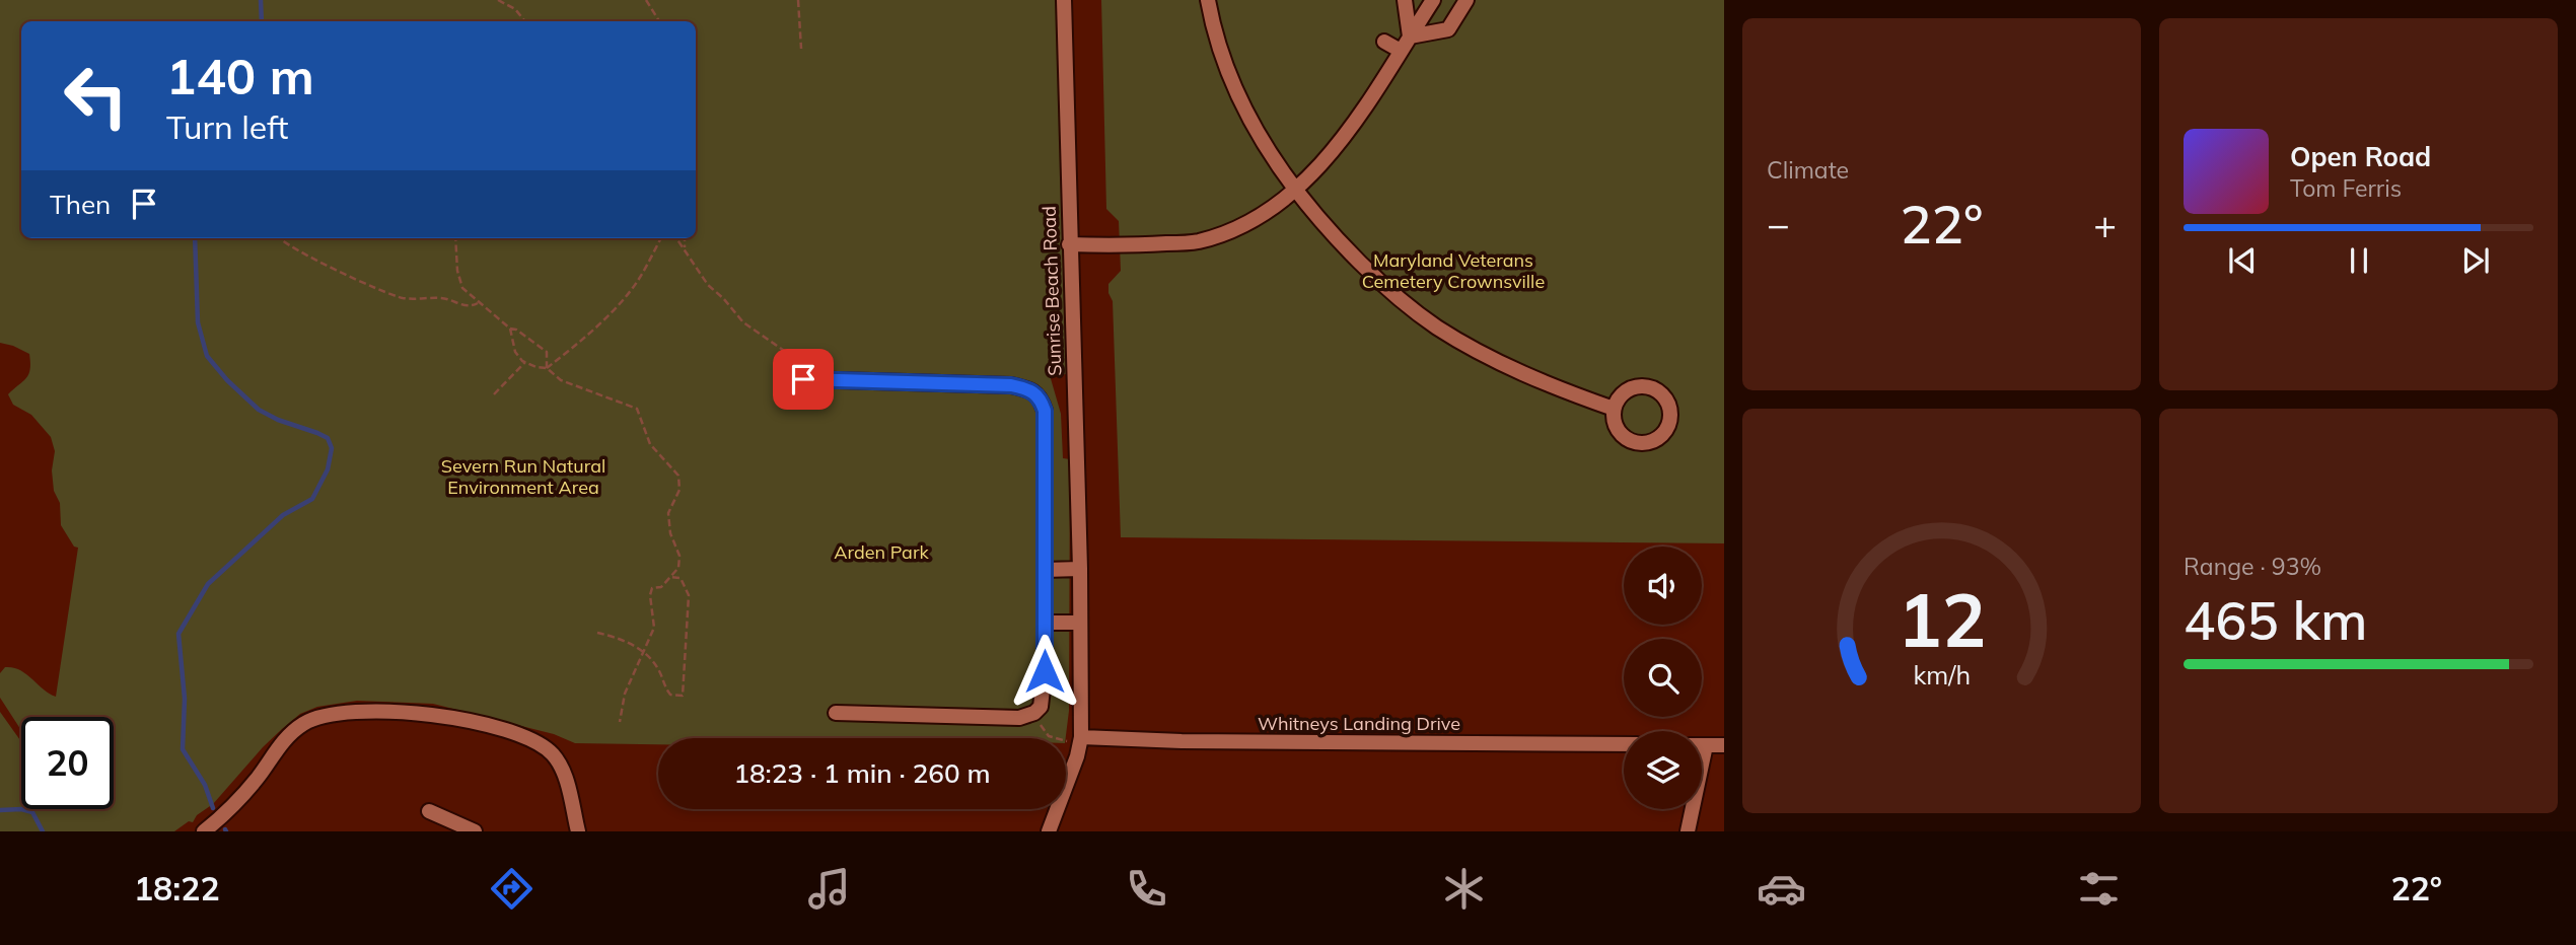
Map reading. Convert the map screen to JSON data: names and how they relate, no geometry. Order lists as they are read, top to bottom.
{
  "streets": {
    "street": ["Sunrise Beach Road", "Whitneys Landing Drive"]
  },
  "crossings": [
    ["Sunrise Beach Road", "Whitneys Landing Drive"]
  ],
  "parks": ["Maryland Veterans Cemetery Crownsville", "Severn Run Natural Environment Area", "Arden Park"],
  "page": {
    "tile": [
      "Climate",
      ["Range · 93%", "465 km"]
    ],
    "turn": ["140 m", "Turn left"],
    "song": ["Open Road", "Tom Ferris"],
    "then": "Then",
    "heat": ["−", "22°", "+"],
    "limit": "20",
    "trip": "18:23 · 1 min · 260 m",
    "tabs": ["18:22", "22°"],
    "gauge": ["12", "km/h"]
  }
}
